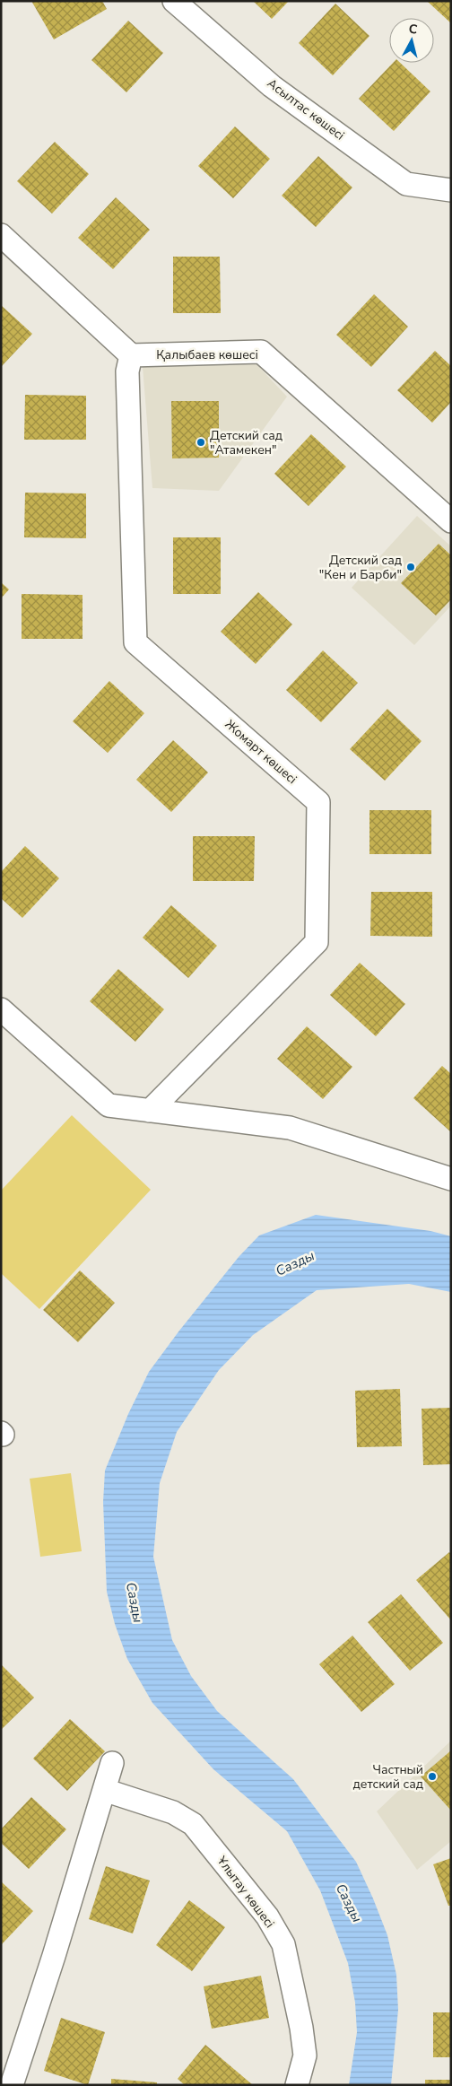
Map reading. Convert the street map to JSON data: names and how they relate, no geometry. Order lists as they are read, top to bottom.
{
  "streets": {
    "street": [
      "Асылтас көшесі",
      "Қалыбаев көшесі",
      "Жомарт көшесі",
      "Ұлытау көшесі"
    ]
  },
  "crossings": [
    ["Қалыбаев көшесі", "Жомарт көшесі"]
  ],
  "water": ["Сазды"],
  "places": ["Детский сад \"Атамекен\"", "Детский сад \"Кен и Барби\"", "Частный детский сад"],
  "north": "top"
}
